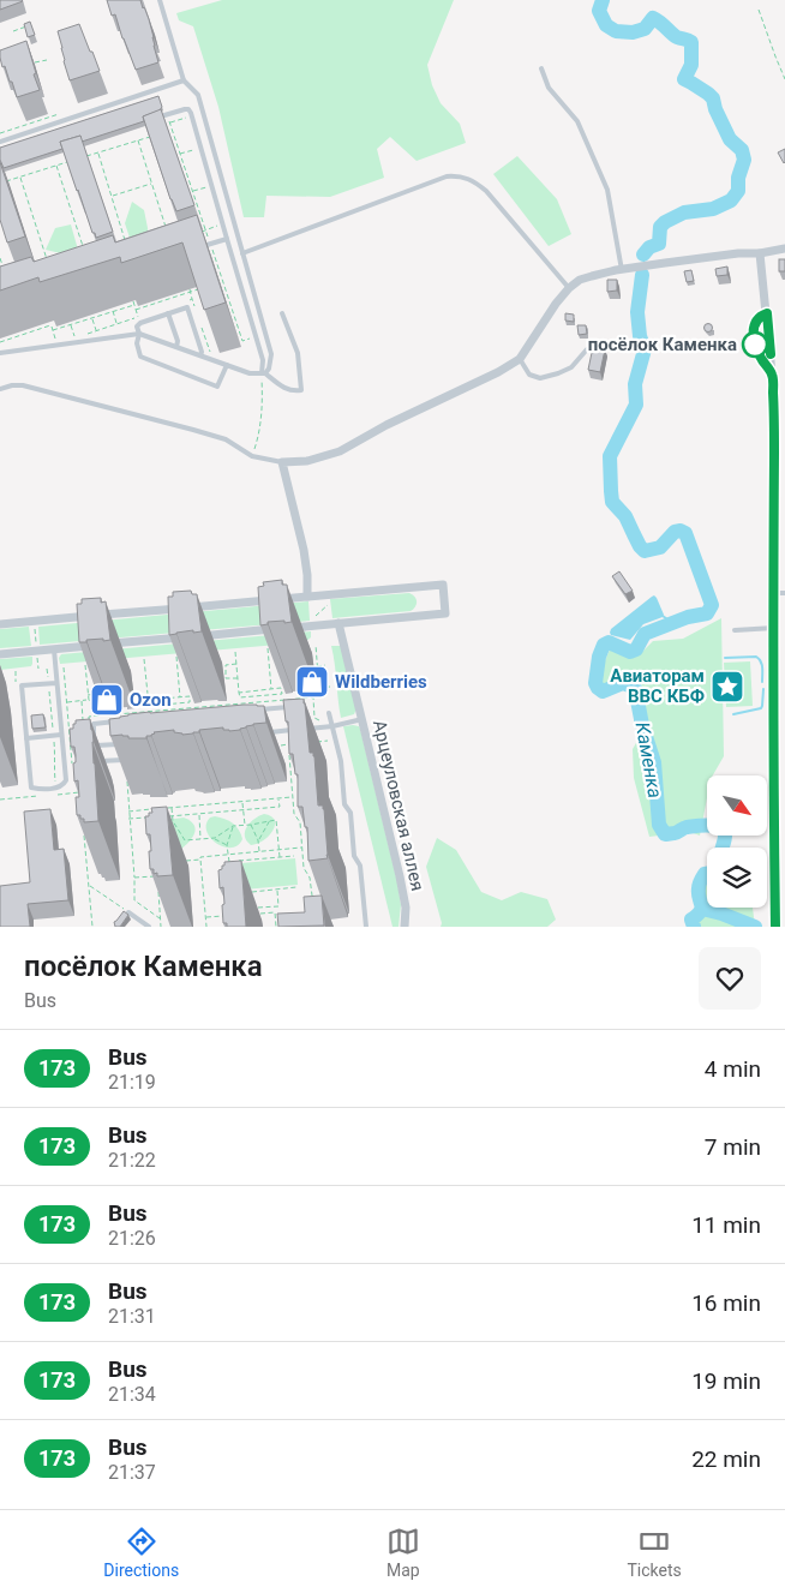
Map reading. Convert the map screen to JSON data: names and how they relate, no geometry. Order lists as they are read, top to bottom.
{
  "streets": {
    "street": ["Арцеуловская аллея"]
  },
  "water": ["Каменка"],
  "places": {
    "other": ["посёлок Каменка"],
    "shop": ["Wildberries", "Ozon"],
    "place": ["Авиаторам ВВС КБФ"]
  },
  "lines": ["bus line 173"],
  "north": "bottom right",
  "page": {
    "heading": ["посёлок Каменка", "Bus"],
    "list": [
      {
        "mark": "173",
        "name": "Bus",
        "note": "21:19",
        "value": "4 min"
      },
      {
        "mark": "173",
        "name": "Bus",
        "note": "21:22",
        "value": "7 min"
      },
      {
        "mark": "173",
        "name": "Bus",
        "note": "21:26",
        "value": "11 min"
      },
      {
        "mark": "173",
        "name": "Bus",
        "note": "21:31",
        "value": "16 min"
      },
      {
        "mark": "173",
        "name": "Bus",
        "note": "21:34",
        "value": "19 min"
      },
      {
        "mark": "173",
        "name": "Bus",
        "note": "21:37",
        "value": "22 min"
      }
    ],
    "tabs": ["Directions", "Map", "Tickets"]
  }
}
